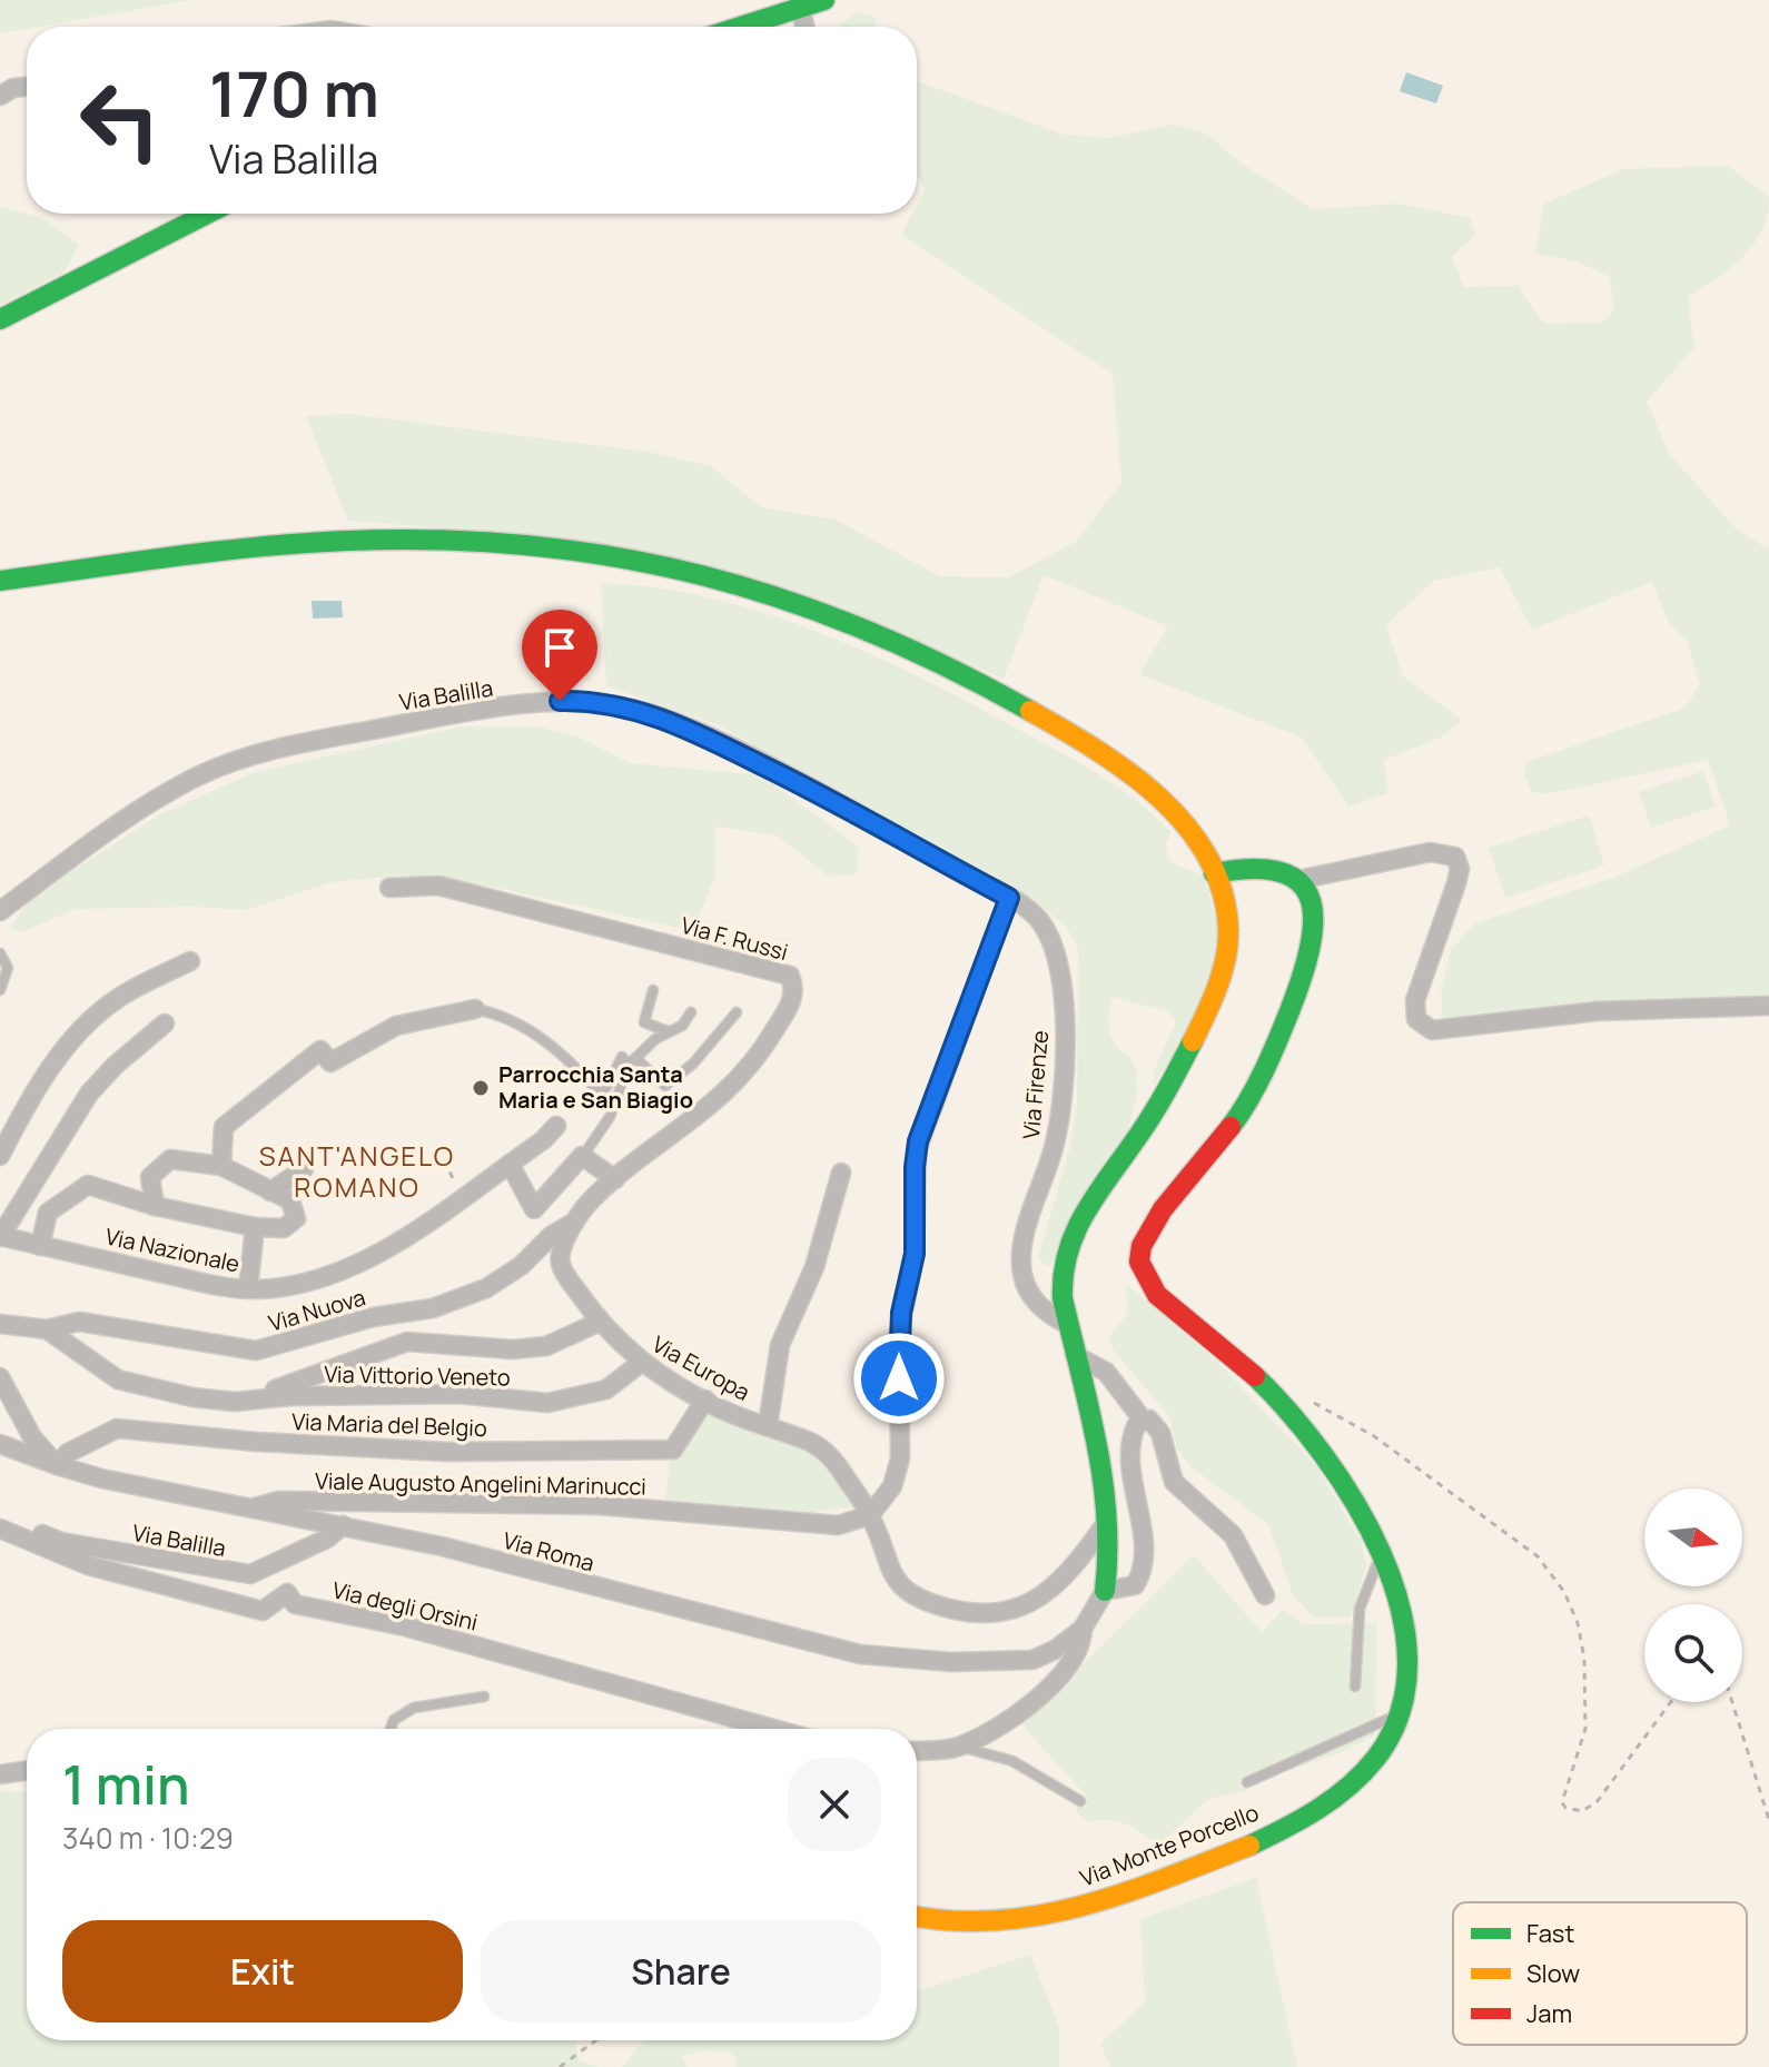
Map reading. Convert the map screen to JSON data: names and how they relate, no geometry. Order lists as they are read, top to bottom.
{
  "streets": {
    "street": [
      "Via Balilla",
      "Via F. Russi",
      "Via Firenze",
      "Via Nazionale",
      "Via Nuova",
      "Via Europa",
      "Via Vittorio Veneto",
      "Via Maria del Belgio",
      "Viale Augusto Angelini Marinucci",
      "Via Roma",
      "Via degli Orsini",
      "Via Monte Porcello"
    ]
  },
  "crossings": [
    ["Via Balilla", "Via Firenze"],
    ["Via Balilla", "Via Roma"],
    ["Via F. Russi", "Via Nuova"],
    ["Via F. Russi", "Via Europa"],
    ["Via Nuova", "Via Europa"],
    ["Via Europa", "Via Vittorio Veneto"],
    ["Via Europa", "Via Maria del Belgio"],
    ["Via Europa", "Viale Augusto Angelini Marinucci"],
    ["Via Maria del Belgio", "Via Roma"],
    ["Viale Augusto Angelini Marinucci", "Via Roma"]
  ],
  "districts": ["SANT'ANGELO ROMANO"],
  "places": ["Parrocchia Santa Maria e San Biagio"],
  "legend": ["Fast", "Slow", "Jam"],
  "north": "right",
  "page": {
    "turn": ["170 m", "Via Balilla"],
    "heading": ["1 min", "340 m · 10:29"],
    "buttons": ["Exit", "Share"]
  }
}
